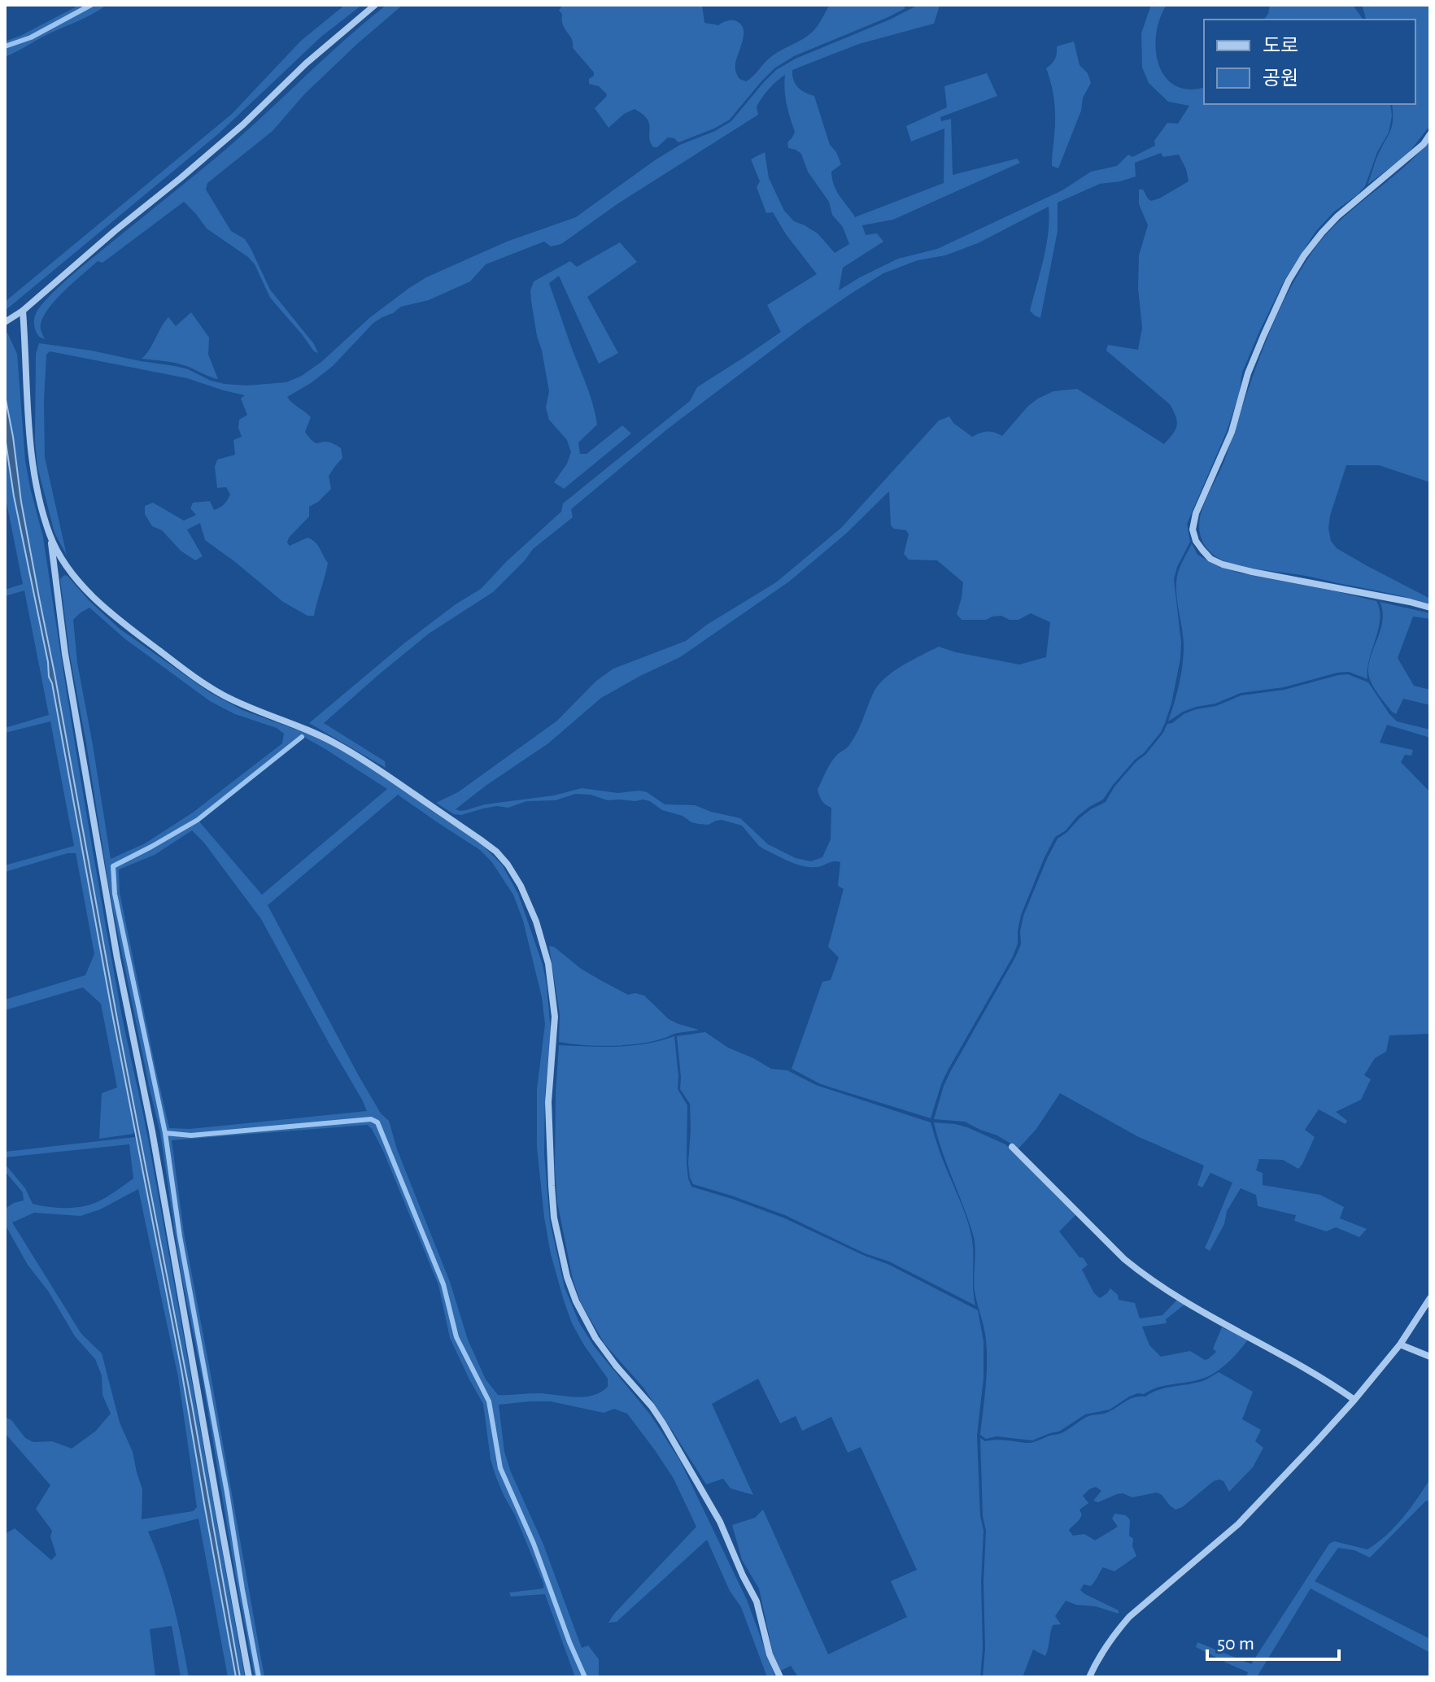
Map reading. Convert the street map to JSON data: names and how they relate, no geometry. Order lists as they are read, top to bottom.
{
  "legend": ["도로", "공원"],
  "scale_bar": "50 m"
}
